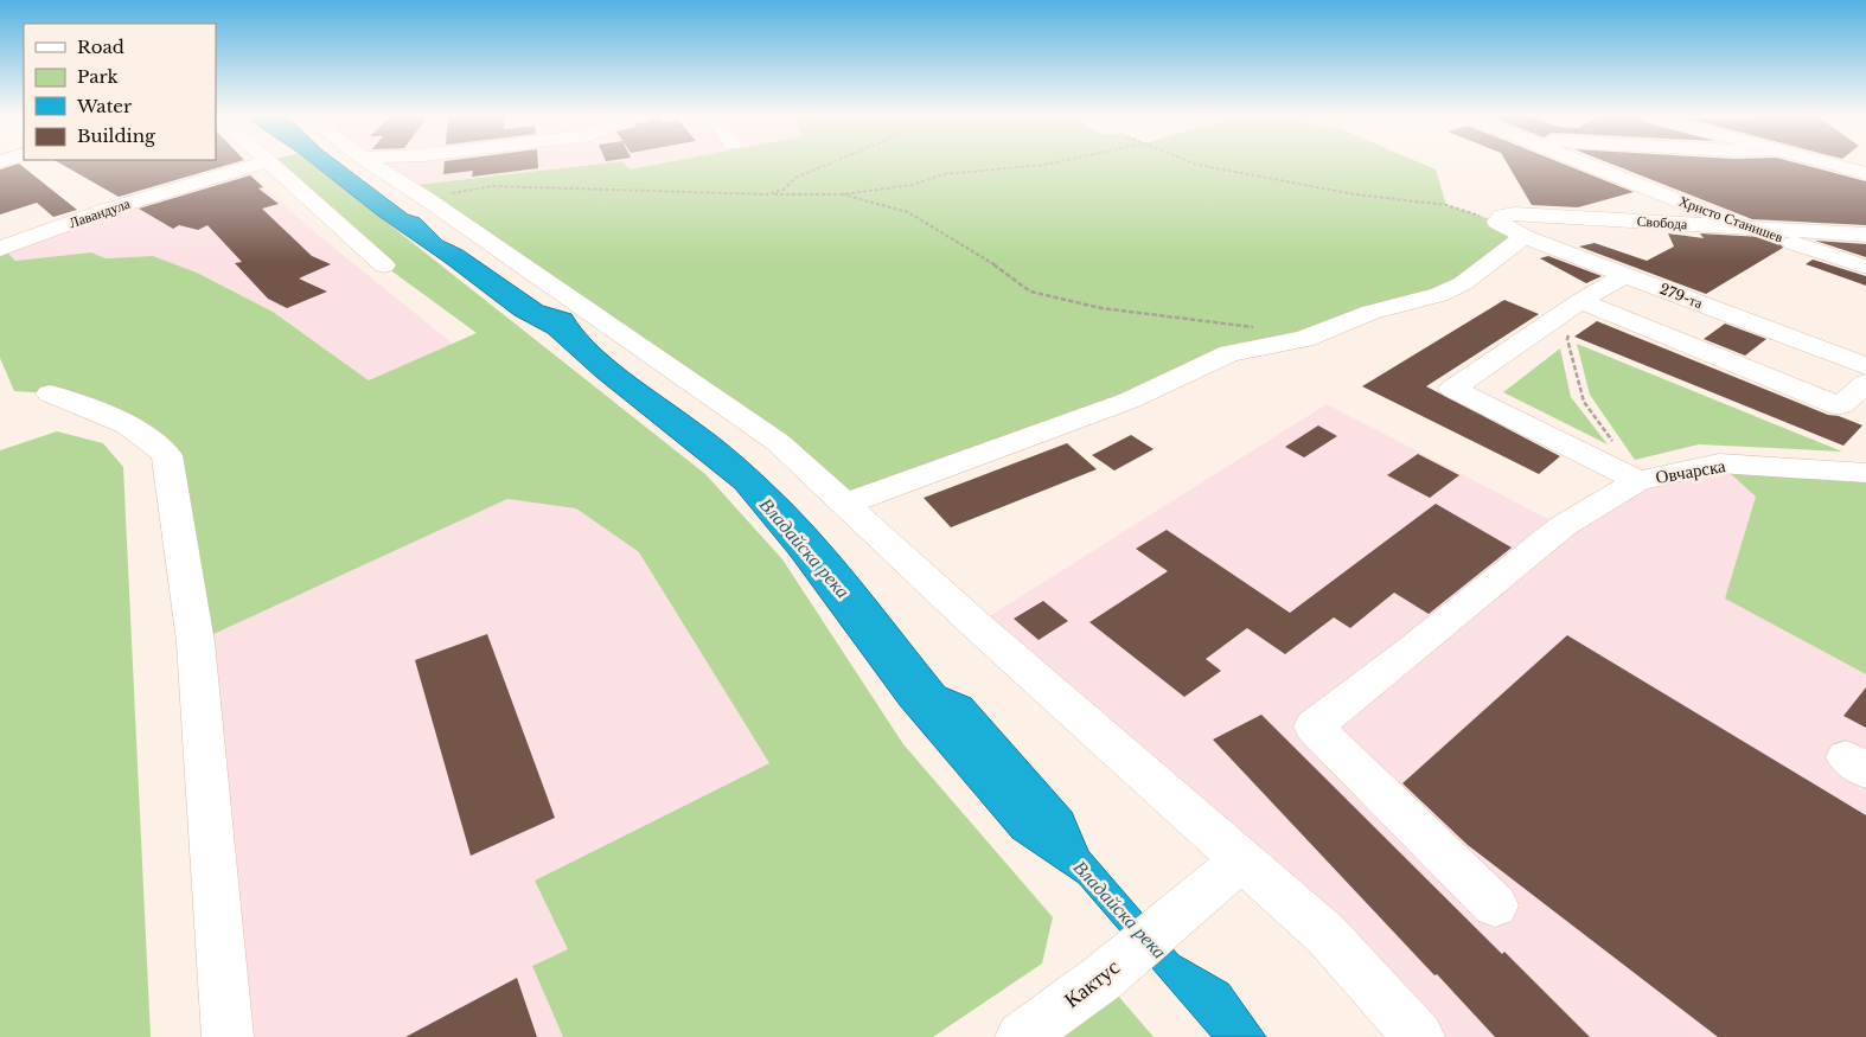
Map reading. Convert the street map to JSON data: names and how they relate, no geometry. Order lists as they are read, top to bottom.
{
  "streets": {
    "street": [
      "Лавандула",
      "Христо Станишев",
      "Свобода",
      "279-та",
      "Овчарска",
      "Кактус"
    ]
  },
  "crossings": [
    ["Христо Станишев", "Свобода"],
    ["Свобода", "279-та"]
  ],
  "water": ["Владайска река"],
  "legend": [
    "Road",
    "Park",
    "Water",
    "Building"
  ]
}
